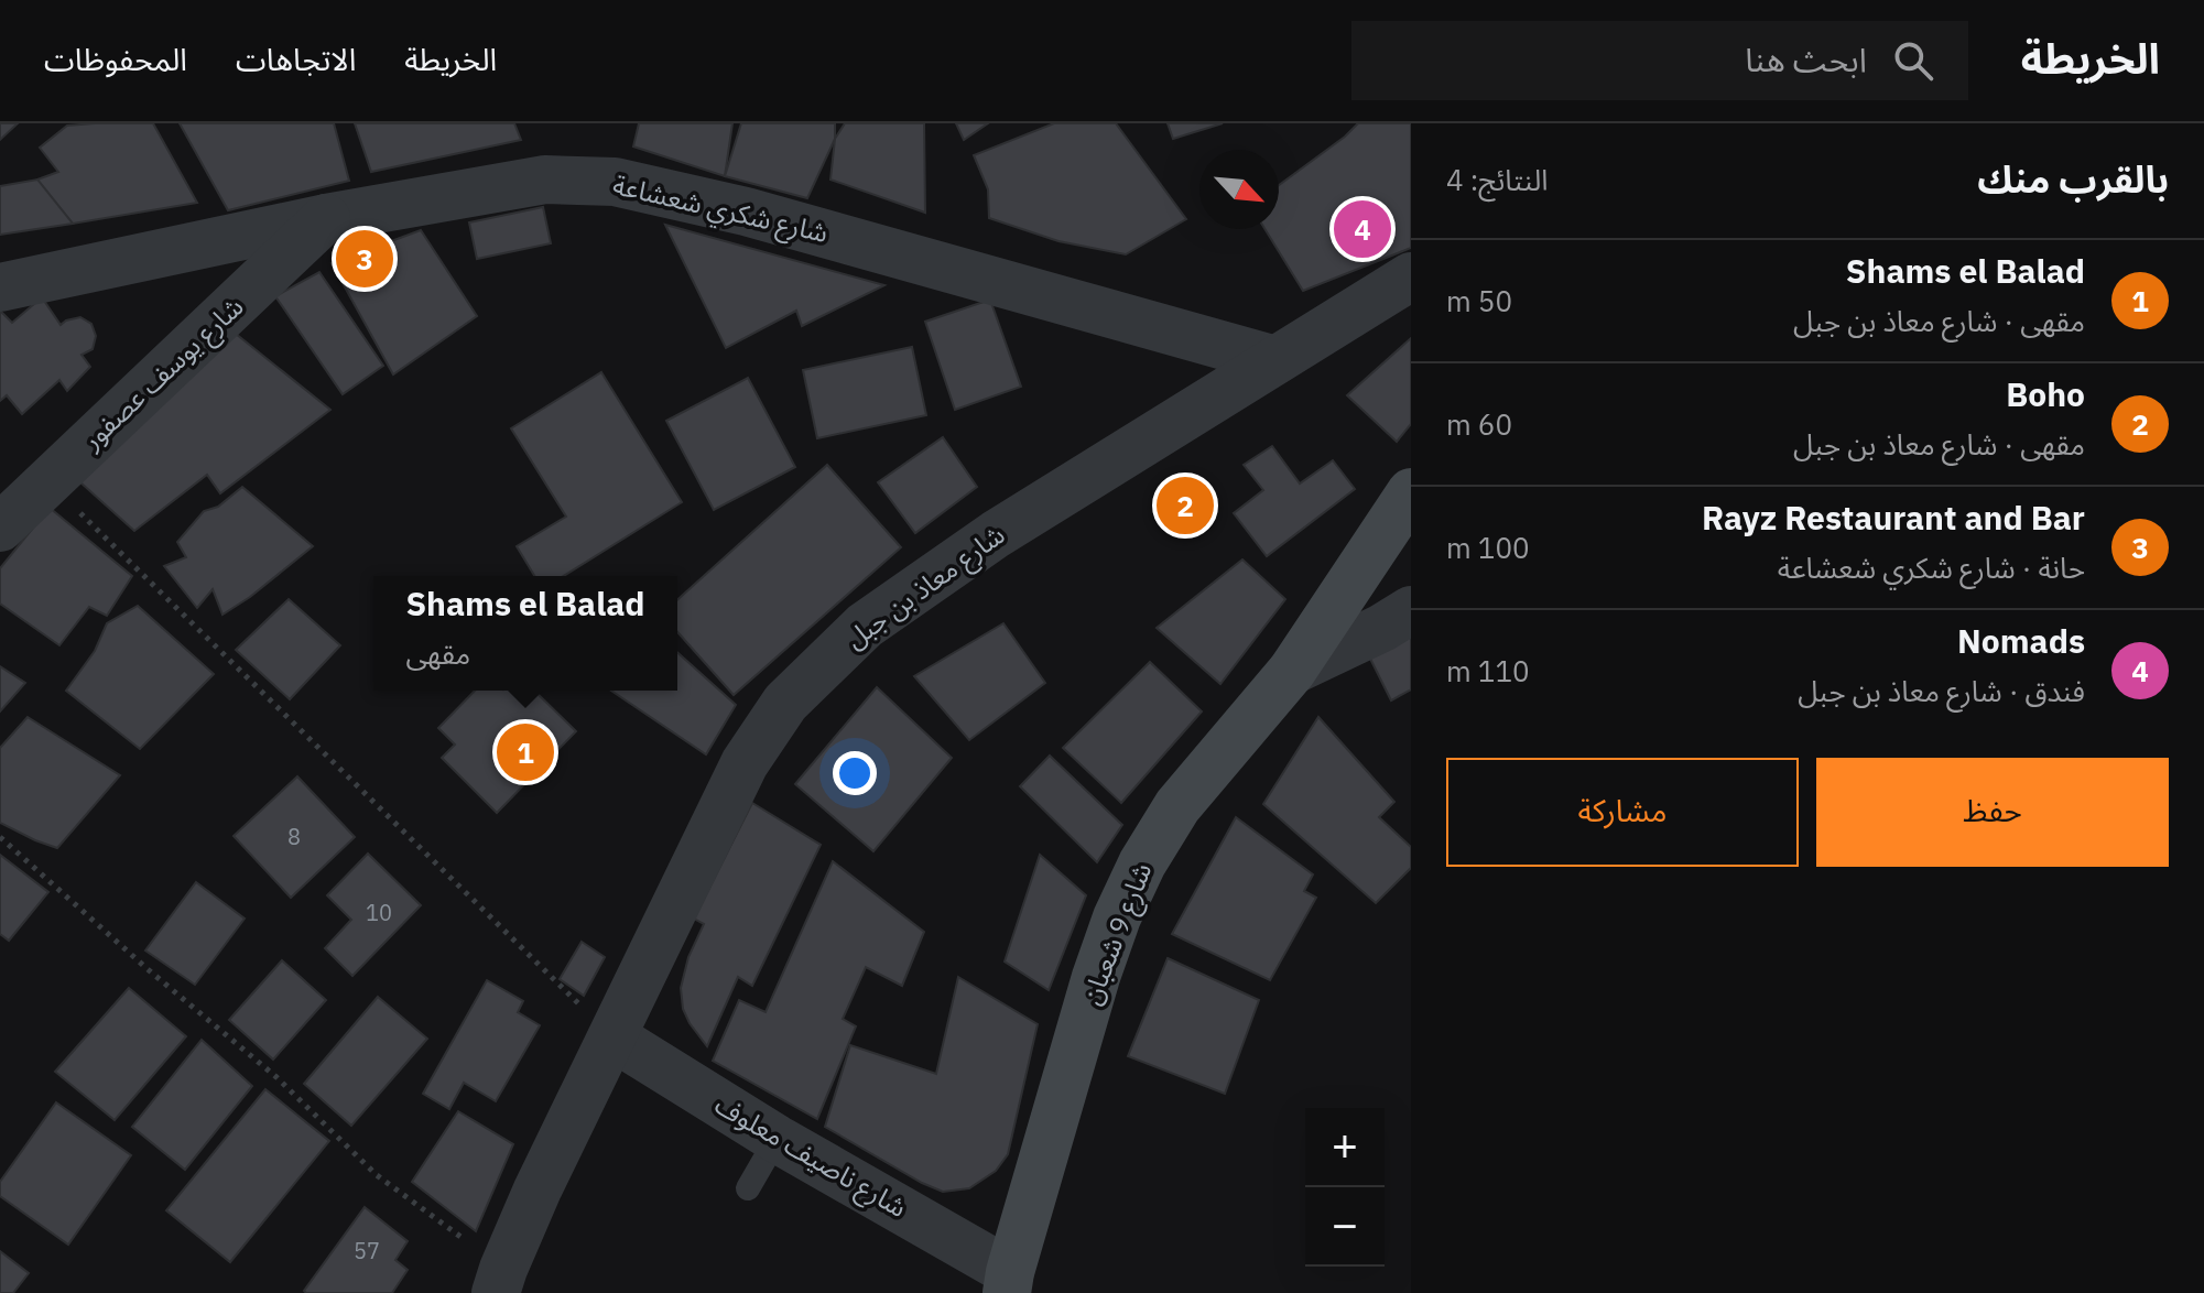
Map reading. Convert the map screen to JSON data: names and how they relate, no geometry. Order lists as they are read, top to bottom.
{
  "streets": {
    "street": [
      "شارع شكري شعشاعة",
      "شارع يوسف عصفور",
      "شارع معاذ بن جبل",
      "شارع 9 شعبان",
      "شارع ناصيف معلوف"
    ]
  },
  "crossings": [
    ["شارع شكري شعشاعة", "شارع يوسف عصفور"],
    ["شارع شكري شعشاعة", "شارع معاذ بن جبل"],
    ["شارع معاذ بن جبل", "شارع ناصيف معلوف"],
    ["شارع 9 شعبان", "شارع ناصيف معلوف"]
  ],
  "house_numbers": ["8", "10", "57"],
  "north": "bottom right",
  "page": {
    "header": "الخريطة",
    "search": "ابحث هنا",
    "nav": ["الخريطة", "الاتجاهات", "المحفوظات"],
    "heading": ["بالقرب منك", "النتائج: 4"],
    "pins": [
      "4",
      "3",
      "2",
      "1"
    ],
    "list": [
      {
        "mark": "1",
        "name": "Shams el Balad",
        "note": "مقهى · شارع معاذ بن جبل",
        "value": "50 m"
      },
      {
        "mark": "2",
        "name": "Boho",
        "note": "مقهى · شارع معاذ بن جبل",
        "value": "60 m"
      },
      {
        "mark": "3",
        "name": "Rayz Restaurant and Bar",
        "note": "حانة · شارع شكري شعشاعة",
        "value": "100 m"
      },
      {
        "mark": "4",
        "name": "Nomads",
        "note": "فندق · شارع معاذ بن جبل",
        "value": "110 m"
      }
    ],
    "popup": ["Shams el Balad", "مقهى"],
    "buttons": ["حفظ", "مشاركة"],
    "map_buttons": ["+", "−"]
  }
}
